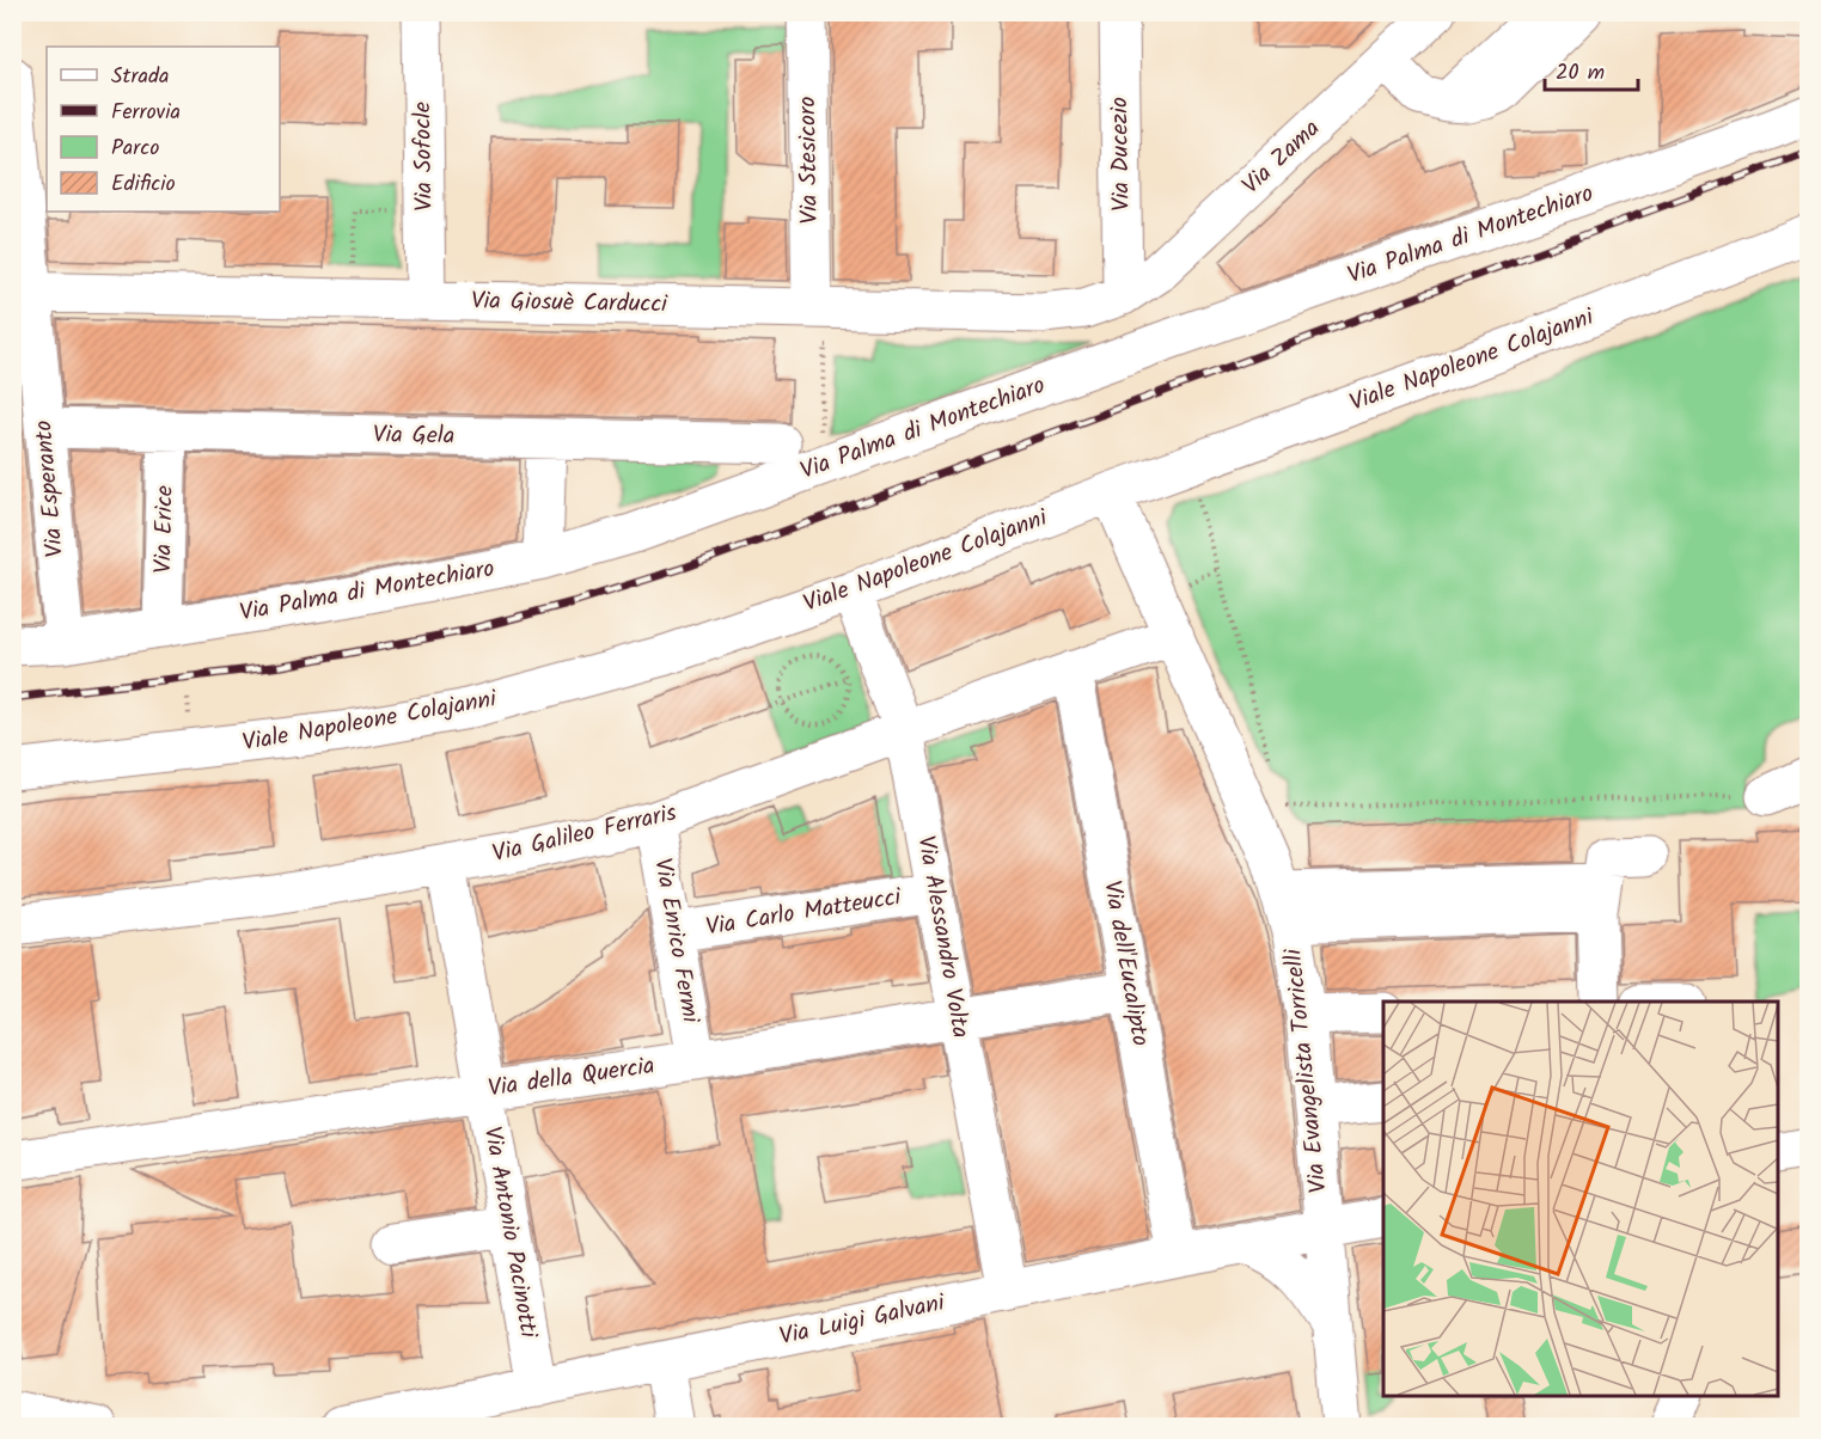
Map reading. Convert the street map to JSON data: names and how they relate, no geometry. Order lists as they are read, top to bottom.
{
  "streets": {
    "street": [
      "Via Ducezio",
      "Via Sofocle",
      "Via Zama",
      "Via Stesicoro",
      "Via Palma di Montechiaro",
      "Via Giosuè Carducci",
      "Viale Napoleone Colajanni",
      "Via Gela",
      "Via Esperanto",
      "Via Erice",
      "Via Galileo Ferraris",
      "Via Carlo Matteucci",
      "Via Alessandro Volta",
      "Via Enrico Fermi",
      "Via dell'Eucalipto",
      "Via Evangelista Torricelli",
      "Via della Quercia",
      "Via Antonio Pacinotti",
      "Via Luigi Galvani"
    ]
  },
  "crossings": [
    ["Via Ducezio", "Via Zama"],
    ["Via Ducezio", "Via Giosuè Carducci"],
    ["Via Sofocle", "Via Giosuè Carducci"],
    ["Via Zama", "Via Giosuè Carducci"],
    ["Via Stesicoro", "Via Giosuè Carducci"],
    ["Via Palma di Montechiaro", "Via Esperanto"],
    ["Via Palma di Montechiaro", "Via Erice"],
    ["Via Giosuè Carducci", "Via Esperanto"],
    ["Viale Napoleone Colajanni", "Via Alessandro Volta"],
    ["Viale Napoleone Colajanni", "Via Evangelista Torricelli"],
    ["Via Gela", "Via Esperanto"],
    ["Via Gela", "Via Erice"],
    ["Via Galileo Ferraris", "Via Alessandro Volta"],
    ["Via Galileo Ferraris", "Via Enrico Fermi"],
    ["Via Galileo Ferraris", "Via dell'Eucalipto"],
    ["Via Galileo Ferraris", "Via Evangelista Torricelli"],
    ["Via Galileo Ferraris", "Via Antonio Pacinotti"],
    ["Via Carlo Matteucci", "Via Alessandro Volta"],
    ["Via Carlo Matteucci", "Via Enrico Fermi"],
    ["Via Alessandro Volta", "Via della Quercia"],
    ["Via Alessandro Volta", "Via Luigi Galvani"],
    ["Via Enrico Fermi", "Via della Quercia"],
    ["Via dell'Eucalipto", "Via della Quercia"],
    ["Via dell'Eucalipto", "Via Luigi Galvani"],
    ["Via Evangelista Torricelli", "Via Luigi Galvani"],
    ["Via della Quercia", "Via Antonio Pacinotti"],
    ["Via Antonio Pacinotti", "Via Luigi Galvani"]
  ],
  "legend": [
    "Strada",
    "Ferrovia",
    "Parco",
    "Edificio"
  ],
  "scale_bar": "20 m"
}
